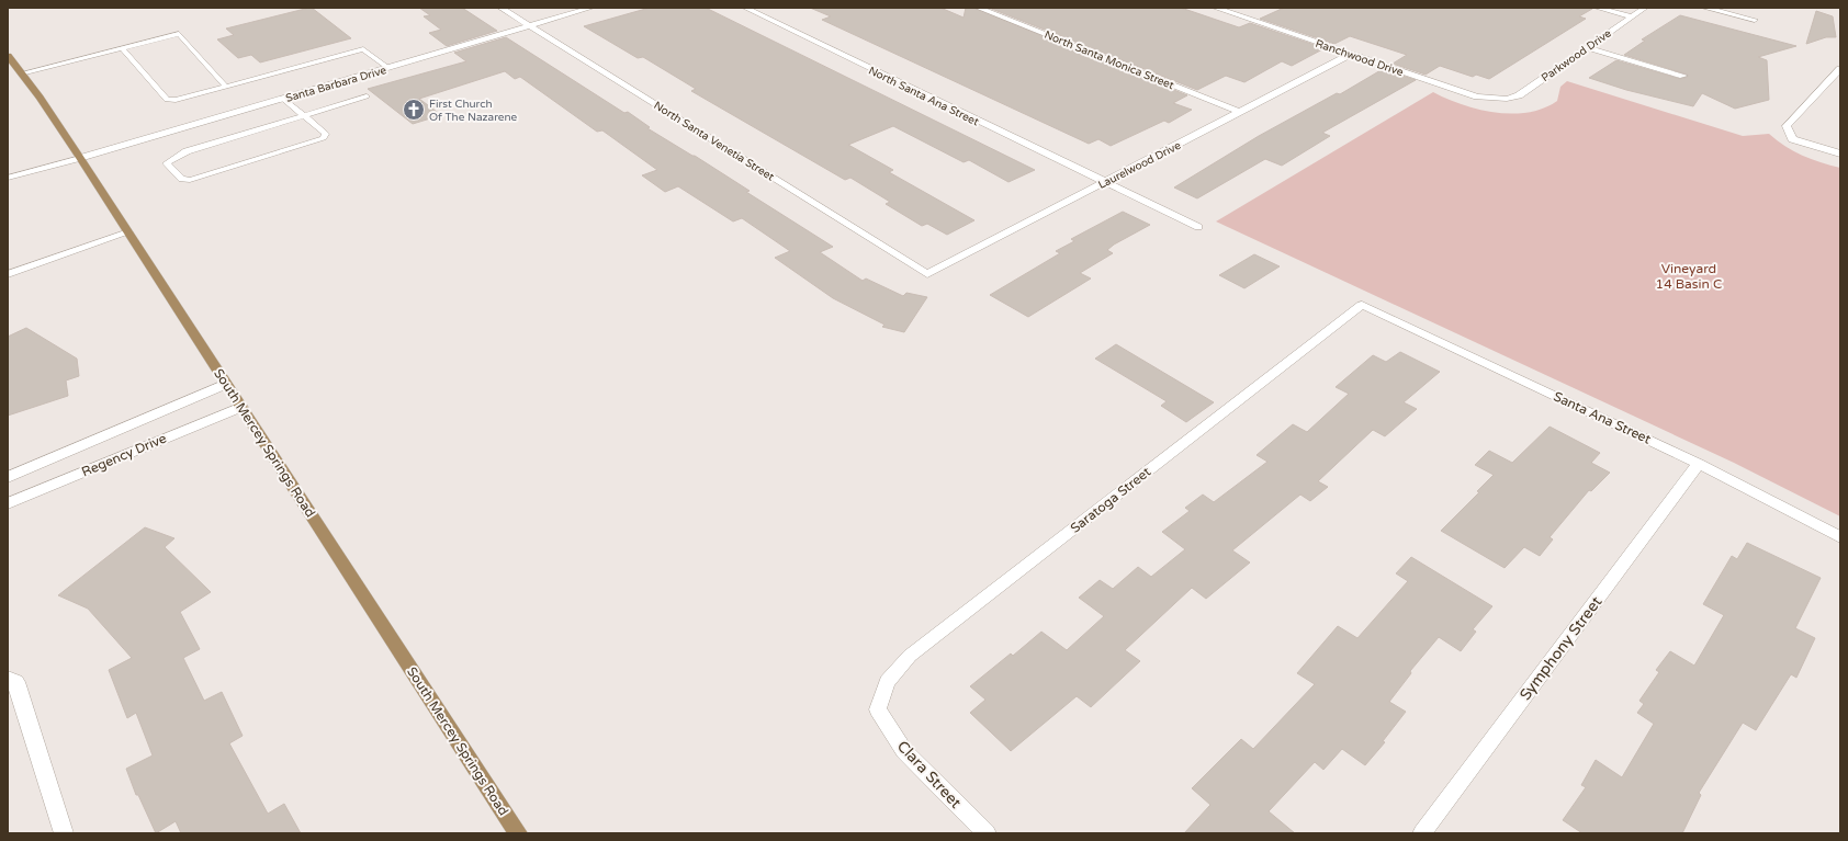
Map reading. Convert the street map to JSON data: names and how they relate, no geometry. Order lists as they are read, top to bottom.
{
  "streets": {
    "main road": ["South Mercey Springs Road"],
    "street": [
      "Parkwood Drive",
      "Ranchwood Drive",
      "North Santa Monica Street",
      "Santa Barbara Drive",
      "North Santa Ana Street",
      "North Santa Venetia Street",
      "Laurelwood Drive",
      "Santa Ana Street",
      "Regency Drive",
      "Saratoga Street",
      "Symphony Street",
      "Clara Street"
    ]
  },
  "crossings": [
    ["Parkwood Drive", "Ranchwood Drive"],
    ["Ranchwood Drive", "Laurelwood Drive"],
    ["North Santa Monica Street", "Laurelwood Drive"],
    ["Santa Barbara Drive", "North Santa Venetia Street"],
    ["Santa Barbara Drive", "South Mercey Springs Road"],
    ["North Santa Ana Street", "Laurelwood Drive"],
    ["North Santa Venetia Street", "Laurelwood Drive"],
    ["Santa Ana Street", "Saratoga Street"],
    ["Santa Ana Street", "Symphony Street"],
    ["South Mercey Springs Road", "Regency Drive"],
    ["Saratoga Street", "Clara Street"]
  ],
  "parks": ["Vineyard 14 Basin C"],
  "places": {
    "church": ["First Church Of The Nazarene"]
  }
}
